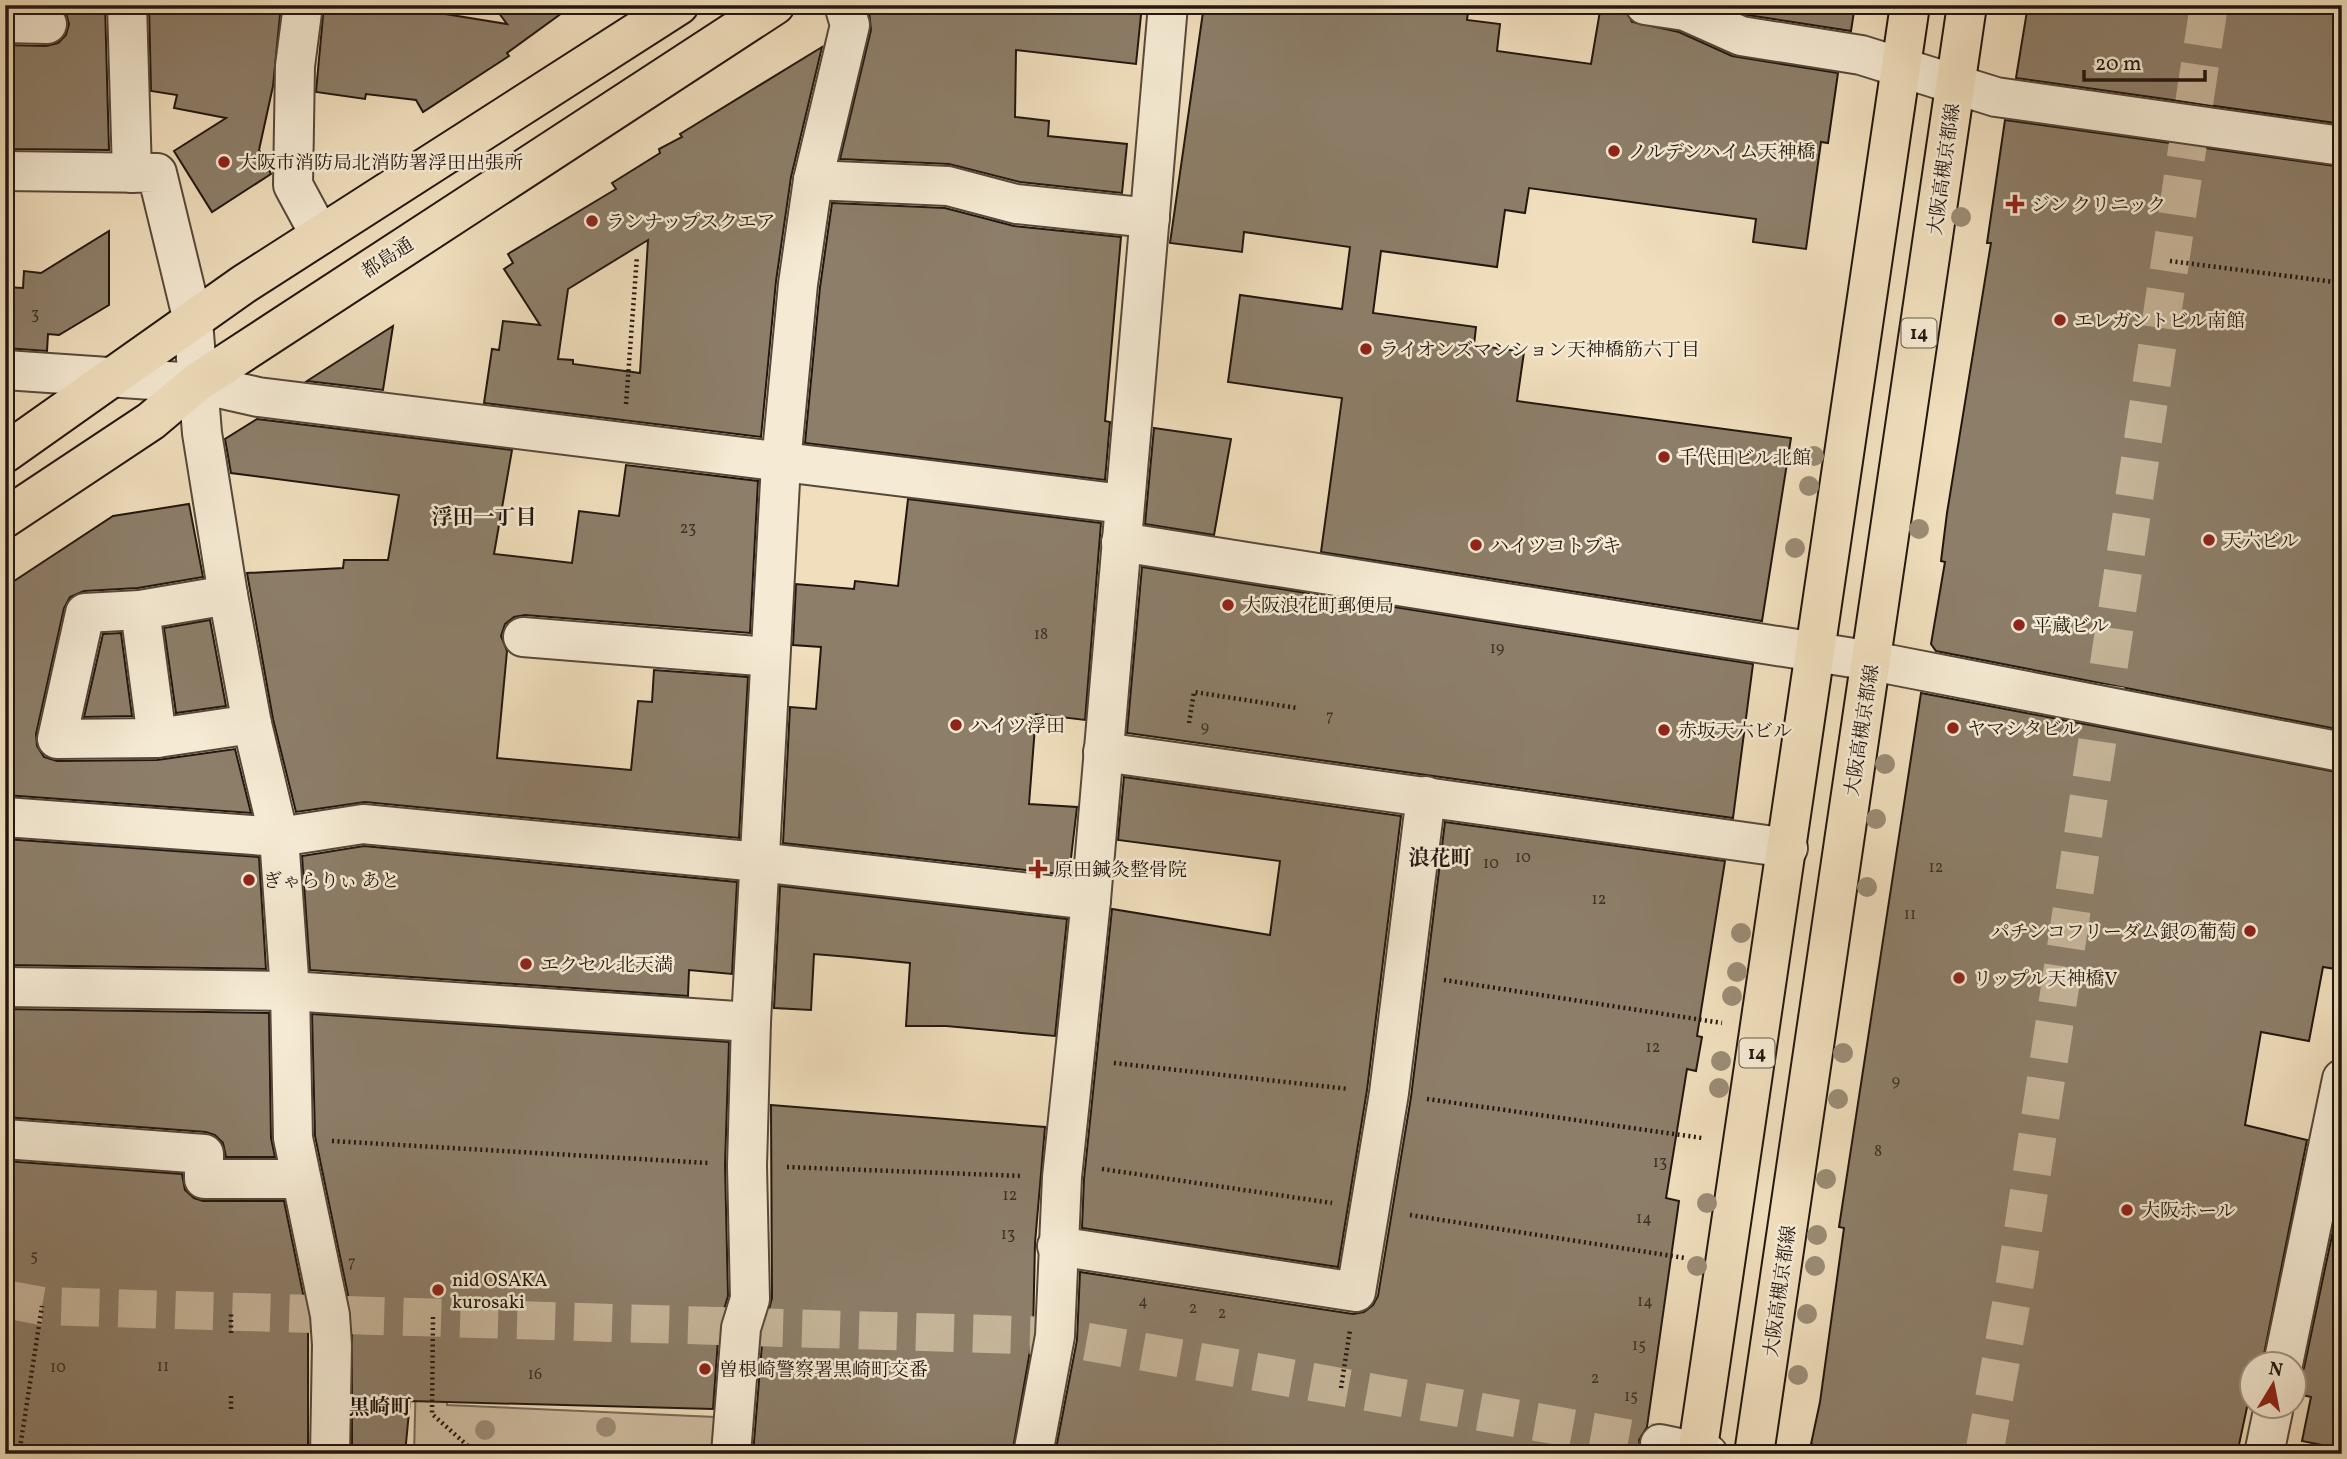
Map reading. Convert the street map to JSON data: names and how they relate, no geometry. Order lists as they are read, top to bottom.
{
  "streets": {
    "main road": ["大阪高槻京都線", "都島通", "14"]
  },
  "districts": ["浮田一丁目", "浪花町", "黒崎町"],
  "places": {
    "other": [
      "ノルデンハイム天神橋",
      "大阪市消防局北消防署浮田出張所",
      "ランナップスクエア",
      "エレガントビル南館",
      "ライオンズマンション天神橋筋六丁目",
      "千代田ビル北館",
      "天六ビル",
      "ハイツコトブキ",
      "大阪浪花町郵便局",
      "平蔵ビル",
      "ハイツ浮田",
      "ヤマシタビル",
      "赤坂天六ビル",
      "ぎゃらりぃ あと",
      "パチンコフリーダム銀の葡萄",
      "エクセル北天満",
      "リップル天神橋V",
      "大阪ホール",
      "nid OSAKA kurosaki",
      "曽根崎警察署黒崎町交番"
    ],
    "health": ["ジン クリニック", "原田鍼灸整骨院"]
  },
  "house_numbers": [
    "3",
    "23",
    "18",
    "19",
    "7",
    "9",
    "10",
    "10",
    "12",
    "12",
    "11",
    "12",
    "9",
    "8",
    "13",
    "12",
    "14",
    "13",
    "5",
    "7",
    "4",
    "14",
    "2",
    "2",
    "15",
    "11",
    "10",
    "16",
    "2",
    "15"
  ],
  "scale_bar": "20 m",
  "north": "top"
}
